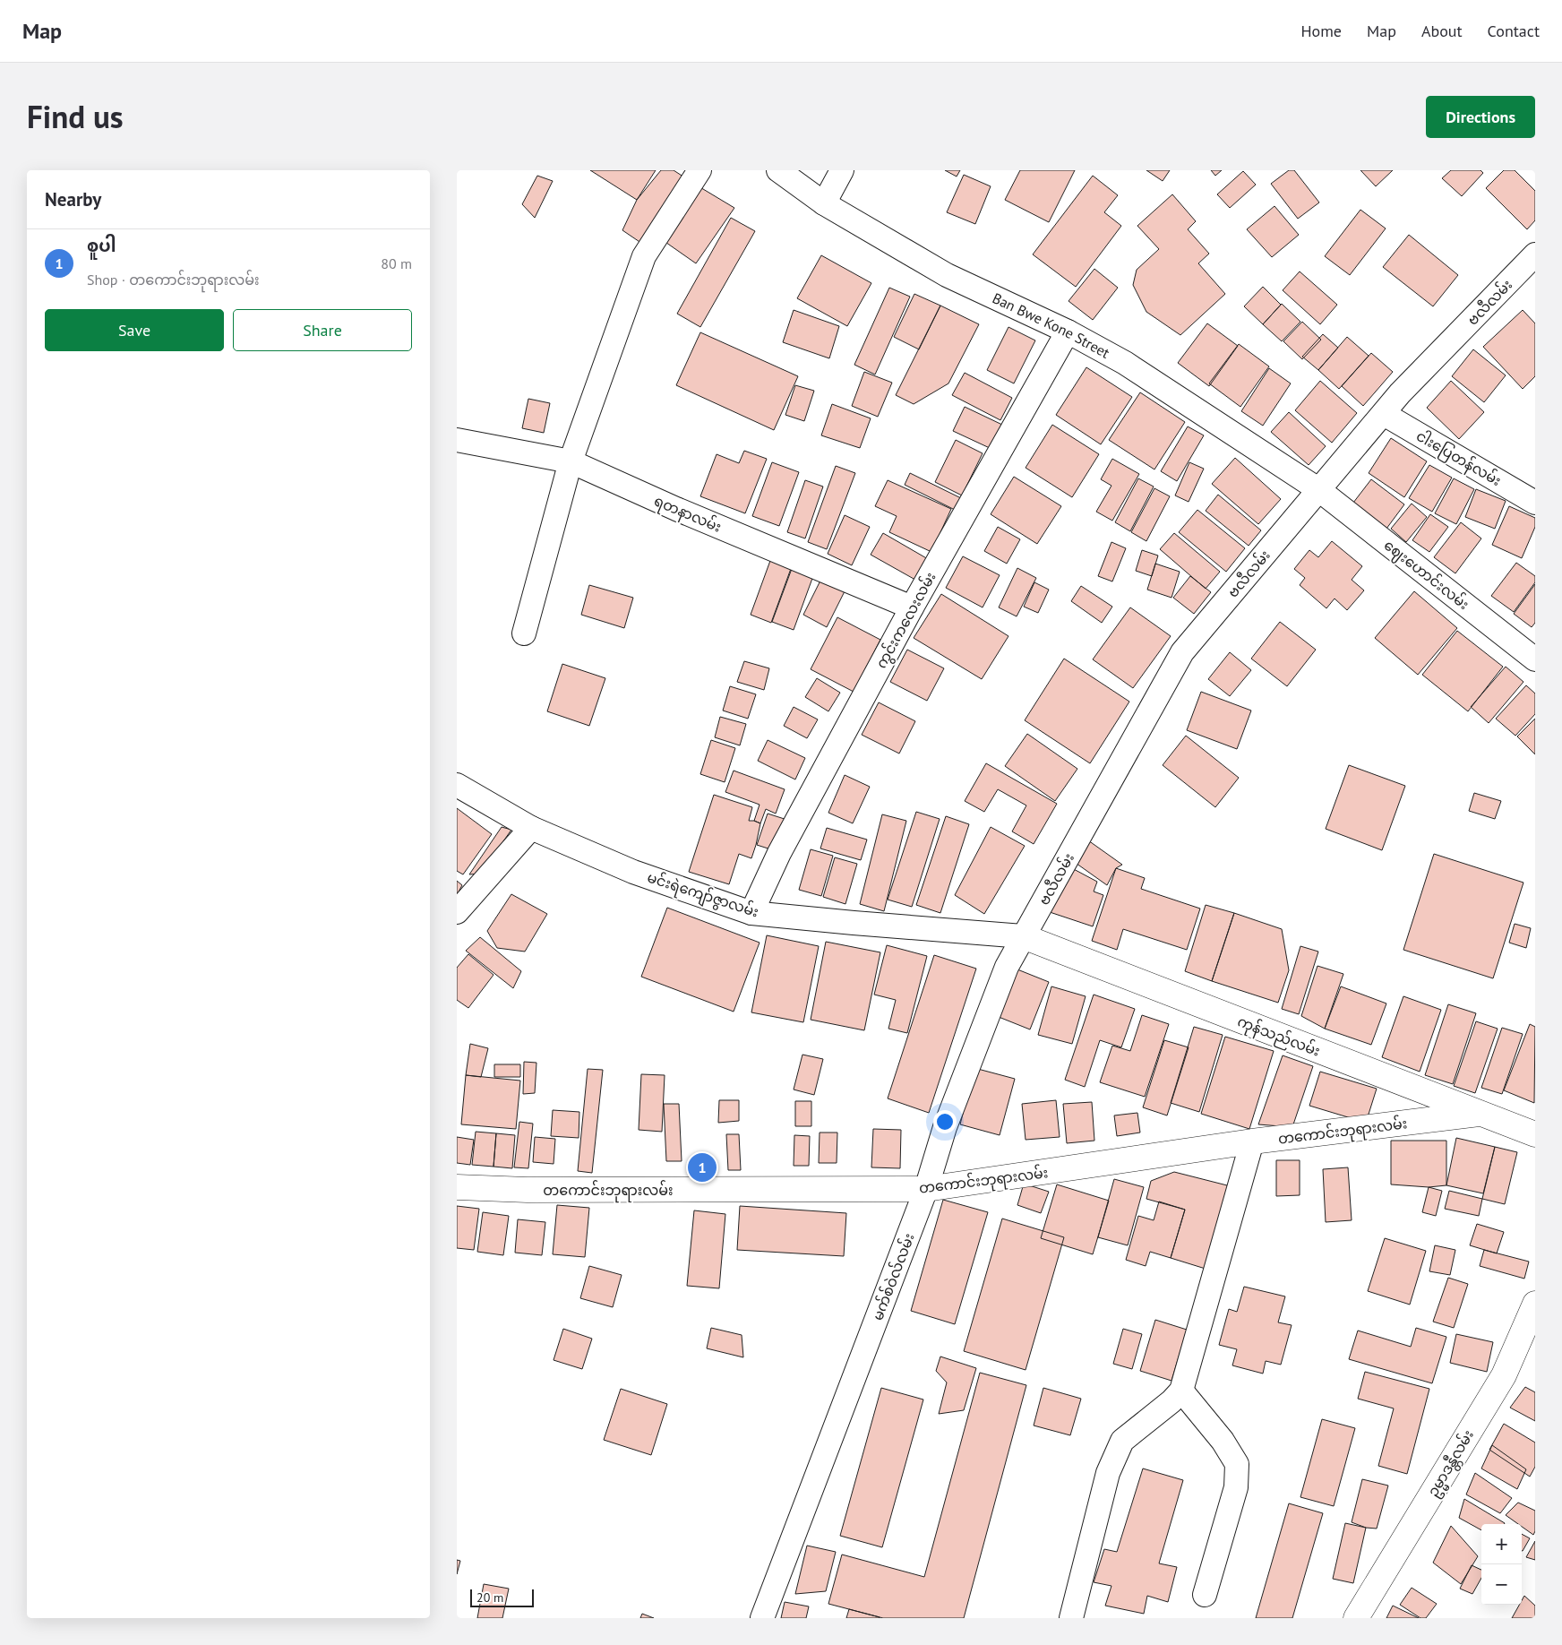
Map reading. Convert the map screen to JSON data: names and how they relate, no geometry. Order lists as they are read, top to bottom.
{
  "streets": {
    "main road": ["ကုန်သည်လမ်း", "တကောင်းဘုရားလမ်း", "ဥမ္မာဒန္တီလမ်း"],
    "street": [
      "ဗလီလမ်း",
      "Ban Bwe Kone Street",
      "ငါးပြေတန်လမ်း",
      "ရတနာလမ်း",
      "ဈေးဟောင်းလမ်း",
      "ကွင်းကလေးလမ်း",
      "မင်းရဲကျော်ဇွာလမ်း",
      "မက်စ်ဝဲလ်လမ်း"
    ]
  },
  "crossings": [
    ["ဗလီလမ်း", "Ban Bwe Kone Street"],
    ["ဗလီလမ်း", "ငါးပြေတန်လမ်း"],
    ["ဗလီလမ်း", "ဈေးဟောင်းလမ်း"],
    ["ဗလီလမ်း", "မင်းရဲကျော်ဇွာလမ်း"],
    ["ဗလီလမ်း", "ကုန်သည်လမ်း"],
    ["ဗလီလမ်း", "မက်စ်ဝဲလ်လမ်း"],
    ["Ban Bwe Kone Street", "ဈေးဟောင်းလမ်း"],
    ["Ban Bwe Kone Street", "ကွင်းကလေးလမ်း"],
    ["ရတနာလမ်း", "ကွင်းကလေးလမ်း"],
    ["ကွင်းကလေးလမ်း", "မင်းရဲကျော်ဇွာလမ်း"],
    ["မင်းရဲကျော်ဇွာလမ်း", "ကုန်သည်လမ်း"],
    ["မင်းရဲကျော်ဇွာလမ်း", "မက်စ်ဝဲလ်လမ်း"],
    ["ကုန်သည်လမ်း", "တကောင်းဘုရားလမ်း"],
    ["ကုန်သည်လမ်း", "မက်စ်ဝဲလ်လမ်း"],
    ["တကောင်းဘုရားလမ်း", "မက်စ်ဝဲလ်လမ်း"]
  ],
  "scale_bar": "20 m",
  "page": {
    "header": "Map",
    "nav": [
      "Home",
      "Map",
      "About",
      "Contact"
    ],
    "title": "Find us",
    "buttons": [
      "Directions",
      ["Save", "Share"]
    ],
    "heading": "Nearby",
    "list": [
      {
        "mark": "1",
        "name": "စူပါ",
        "note": "Shop · တကောင်းဘုရားလမ်း",
        "value": "80 m"
      }
    ],
    "pins": "1",
    "map_buttons": ["+", "−"],
    "scale": "20 m"
  }
}
